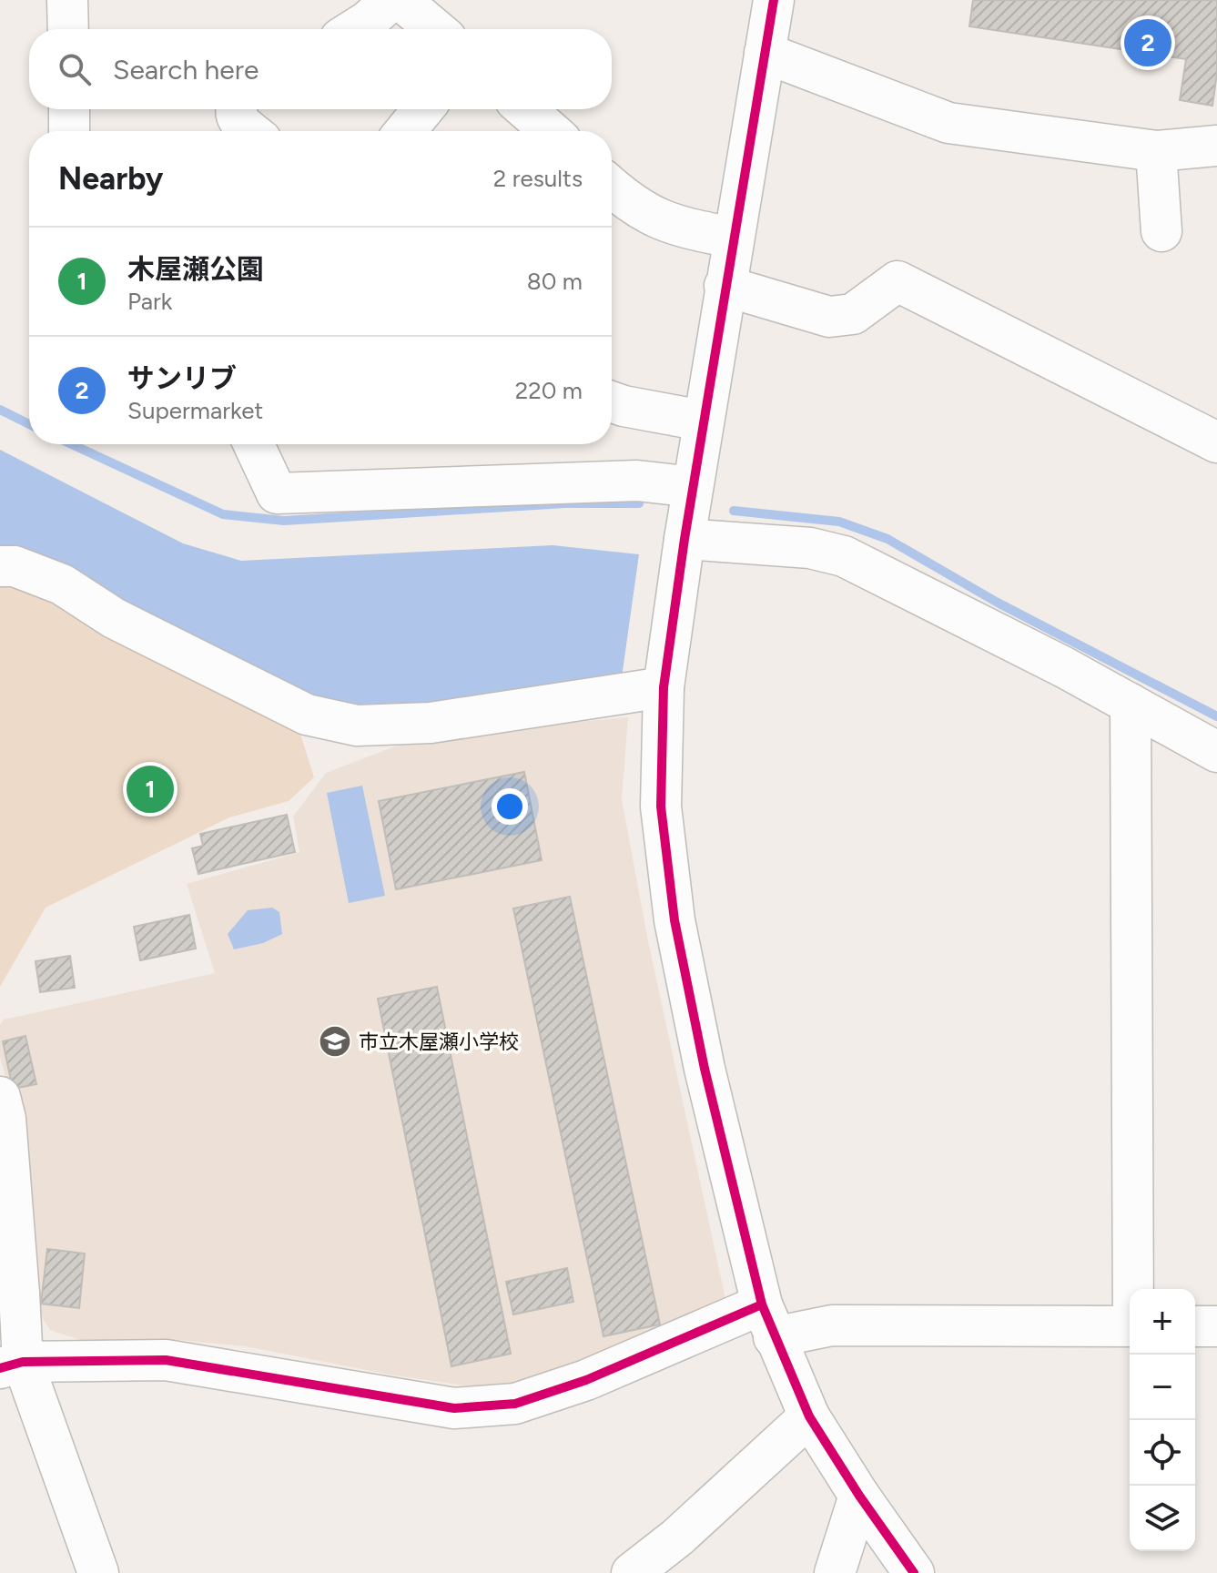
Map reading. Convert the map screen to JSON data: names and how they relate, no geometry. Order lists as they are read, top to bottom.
{
  "places": {
    "school or university": ["市立木屋瀬小学校"]
  },
  "page": {
    "pins": ["2", "1"],
    "search": "Search here",
    "heading": ["Nearby", "2 results"],
    "list": [
      {
        "mark": "1",
        "name": "木屋瀬公園",
        "note": "Park",
        "value": "80 m"
      },
      {
        "mark": "2",
        "name": "サンリブ",
        "note": "Supermarket",
        "value": "220 m"
      }
    ],
    "map_buttons": ["+", "−"]
  }
}
